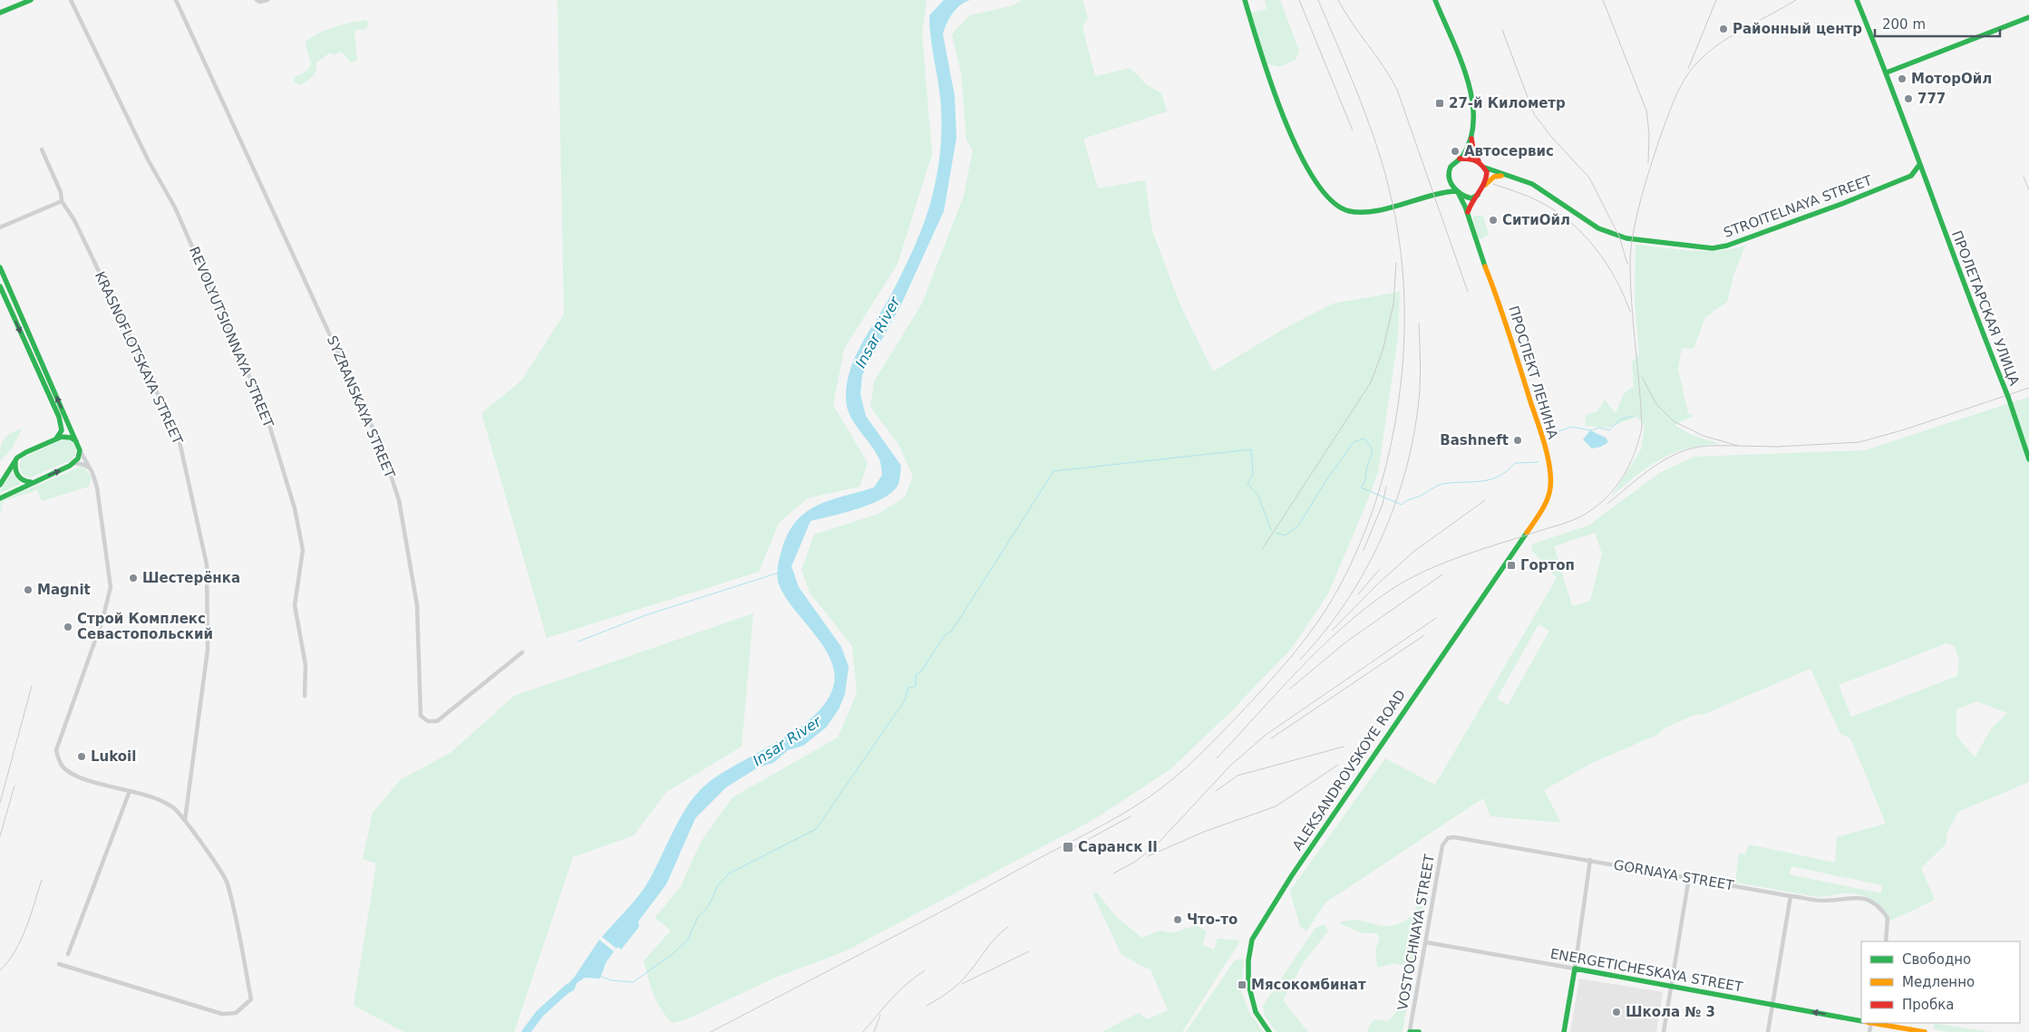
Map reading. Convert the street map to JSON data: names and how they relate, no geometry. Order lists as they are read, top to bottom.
{
  "streets": {
    "street": [
      "STROITELNAYA STREET",
      "ПРОЛЕТАРСКАЯ УЛИЦА",
      "REVOLYUTSIONNAYA STREET",
      "KRASNOFLOTSKAYA STREET",
      "ПРОСПЕКТ ЛЕНИНА",
      "SYZRANSKAYA STREET",
      "ALEKSANDROVSKOYE ROAD",
      "GORNAYA STREET",
      "VOSTOCHNAYA STREET",
      "ENERGETICHESKAYA STREET"
    ]
  },
  "crossings": [
    ["STROITELNAYA STREET", "ПРОЛЕТАРСКАЯ УЛИЦА"],
    ["STROITELNAYA STREET", "ПРОСПЕКТ ЛЕНИНА"],
    ["ПРОСПЕКТ ЛЕНИНА", "ALEKSANDROVSKOYE ROAD"],
    ["GORNAYA STREET", "VOSTOCHNAYA STREET"],
    ["VOSTOCHNAYA STREET", "ENERGETICHESKAYA STREET"]
  ],
  "water": ["Insar River"],
  "places": {
    "other": [
      "Районный центр",
      "МоторОйл",
      "777",
      "Автосервис",
      "СитиОйл",
      "Bashneft",
      "Шестерёнка",
      "Magnit",
      "Строй Комплекс Севастопольский",
      "Lukoil",
      "Что-то",
      "Школа № 3"
    ],
    "transit": [
      "27-й Километр",
      "Гортоп",
      "Саранск II",
      "Мясокомбинат"
    ]
  },
  "legend": ["Свободно", "Медленно", "Пробка"],
  "scale_bar": "200 m"
}
